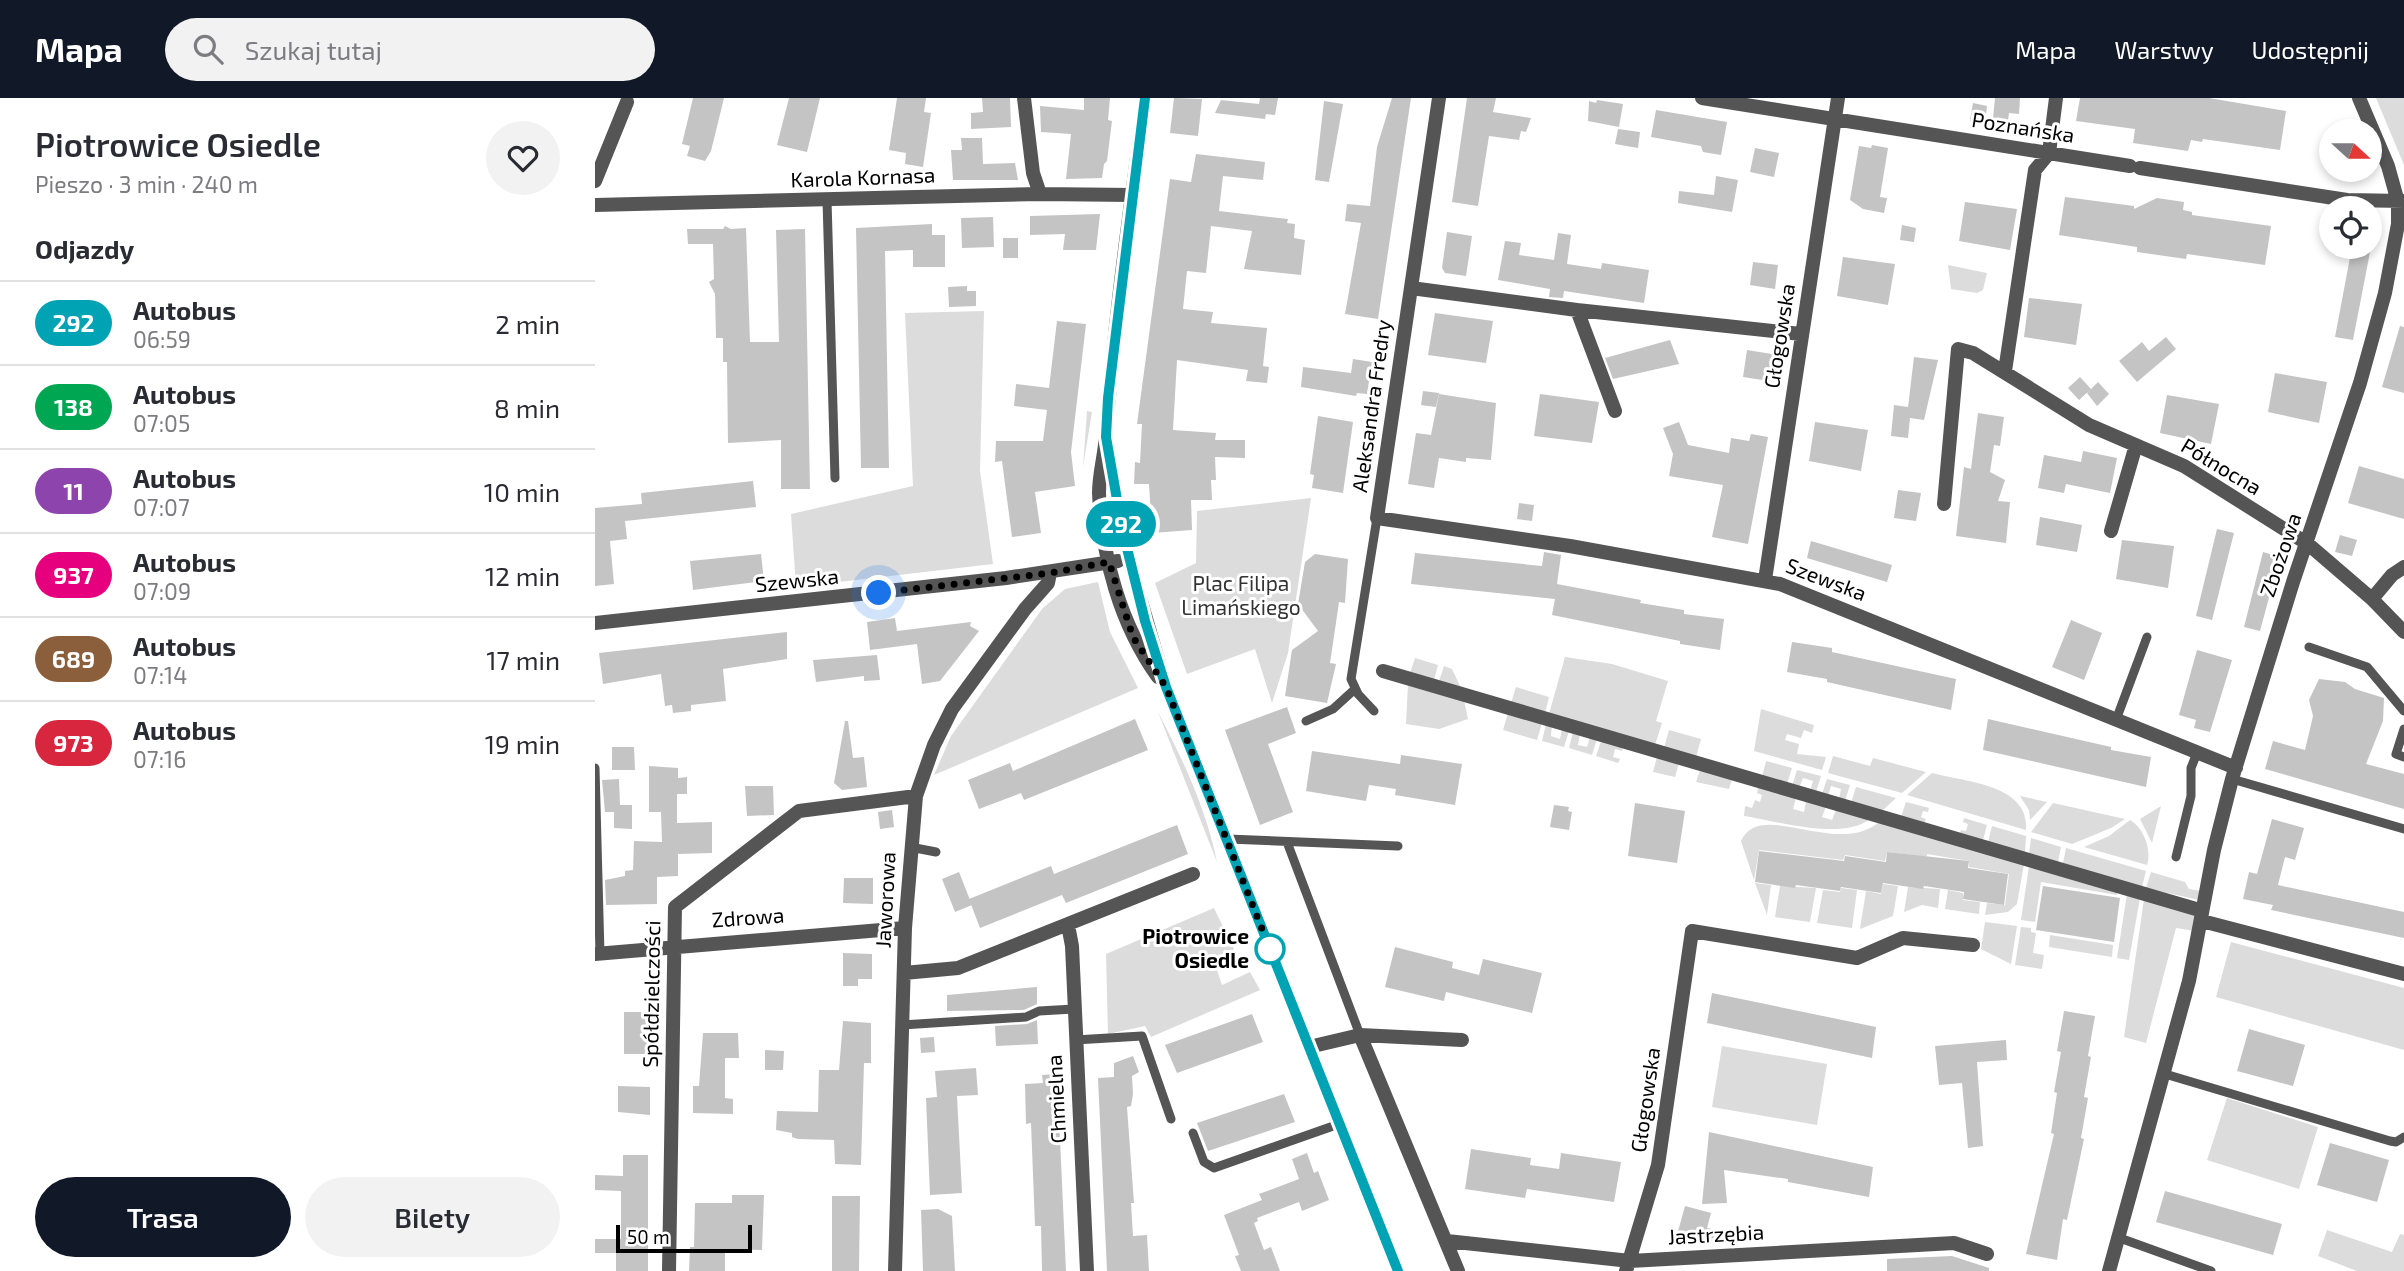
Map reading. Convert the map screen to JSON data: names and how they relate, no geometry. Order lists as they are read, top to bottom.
{
  "streets": {
    "street": [
      "Poznańska",
      "Karola Kornasa",
      "Głogowska",
      "Aleksandra Fredry",
      "Północna",
      "Zbożowa",
      "Szewska",
      "Jaworowa",
      "Zdrowa",
      "Spółdzielczości",
      "Chmielna",
      "Jastrzębia"
    ]
  },
  "crossings": [
    ["Poznańska", "Głogowska"],
    ["Poznańska", "Zbożowa"],
    ["Głogowska", "Szewska"],
    ["Głogowska", "Jastrzębia"],
    ["Aleksandra Fredry", "Szewska"],
    ["Północna", "Zbożowa"],
    ["Zbożowa", "Szewska"],
    ["Szewska", "Jaworowa"],
    ["Jaworowa", "Zdrowa"],
    ["Jaworowa", "Spółdzielczości"],
    ["Zdrowa", "Spółdzielczości"]
  ],
  "parks": ["Plac Filipa Limańskiego"],
  "places": ["Piotrowice Osiedle"],
  "lines": ["bus line 292"],
  "scale_bar": "50 m",
  "north": "right",
  "page": {
    "header": "Mapa",
    "search": "Szukaj tutaj",
    "nav": ["Mapa", "Warstwy", "Udostępnij"],
    "heading": [
      ["Piotrowice Osiedle", "Pieszo · 3 min · 240 m"],
      "Odjazdy"
    ],
    "on_map": "292",
    "list": [
      {
        "mark": "292",
        "name": "Autobus",
        "note": "06:59",
        "value": "2 min"
      },
      {
        "mark": "138",
        "name": "Autobus",
        "note": "07:05",
        "value": "8 min"
      },
      {
        "mark": "11",
        "name": "Autobus",
        "note": "07:07",
        "value": "10 min"
      },
      {
        "mark": "937",
        "name": "Autobus",
        "note": "07:09",
        "value": "12 min"
      },
      {
        "mark": "689",
        "name": "Autobus",
        "note": "07:14",
        "value": "17 min"
      },
      {
        "mark": "973",
        "name": "Autobus",
        "note": "07:16",
        "value": "19 min"
      }
    ],
    "buttons": ["Trasa", "Bilety"],
    "scale": "50 m"
  }
}
